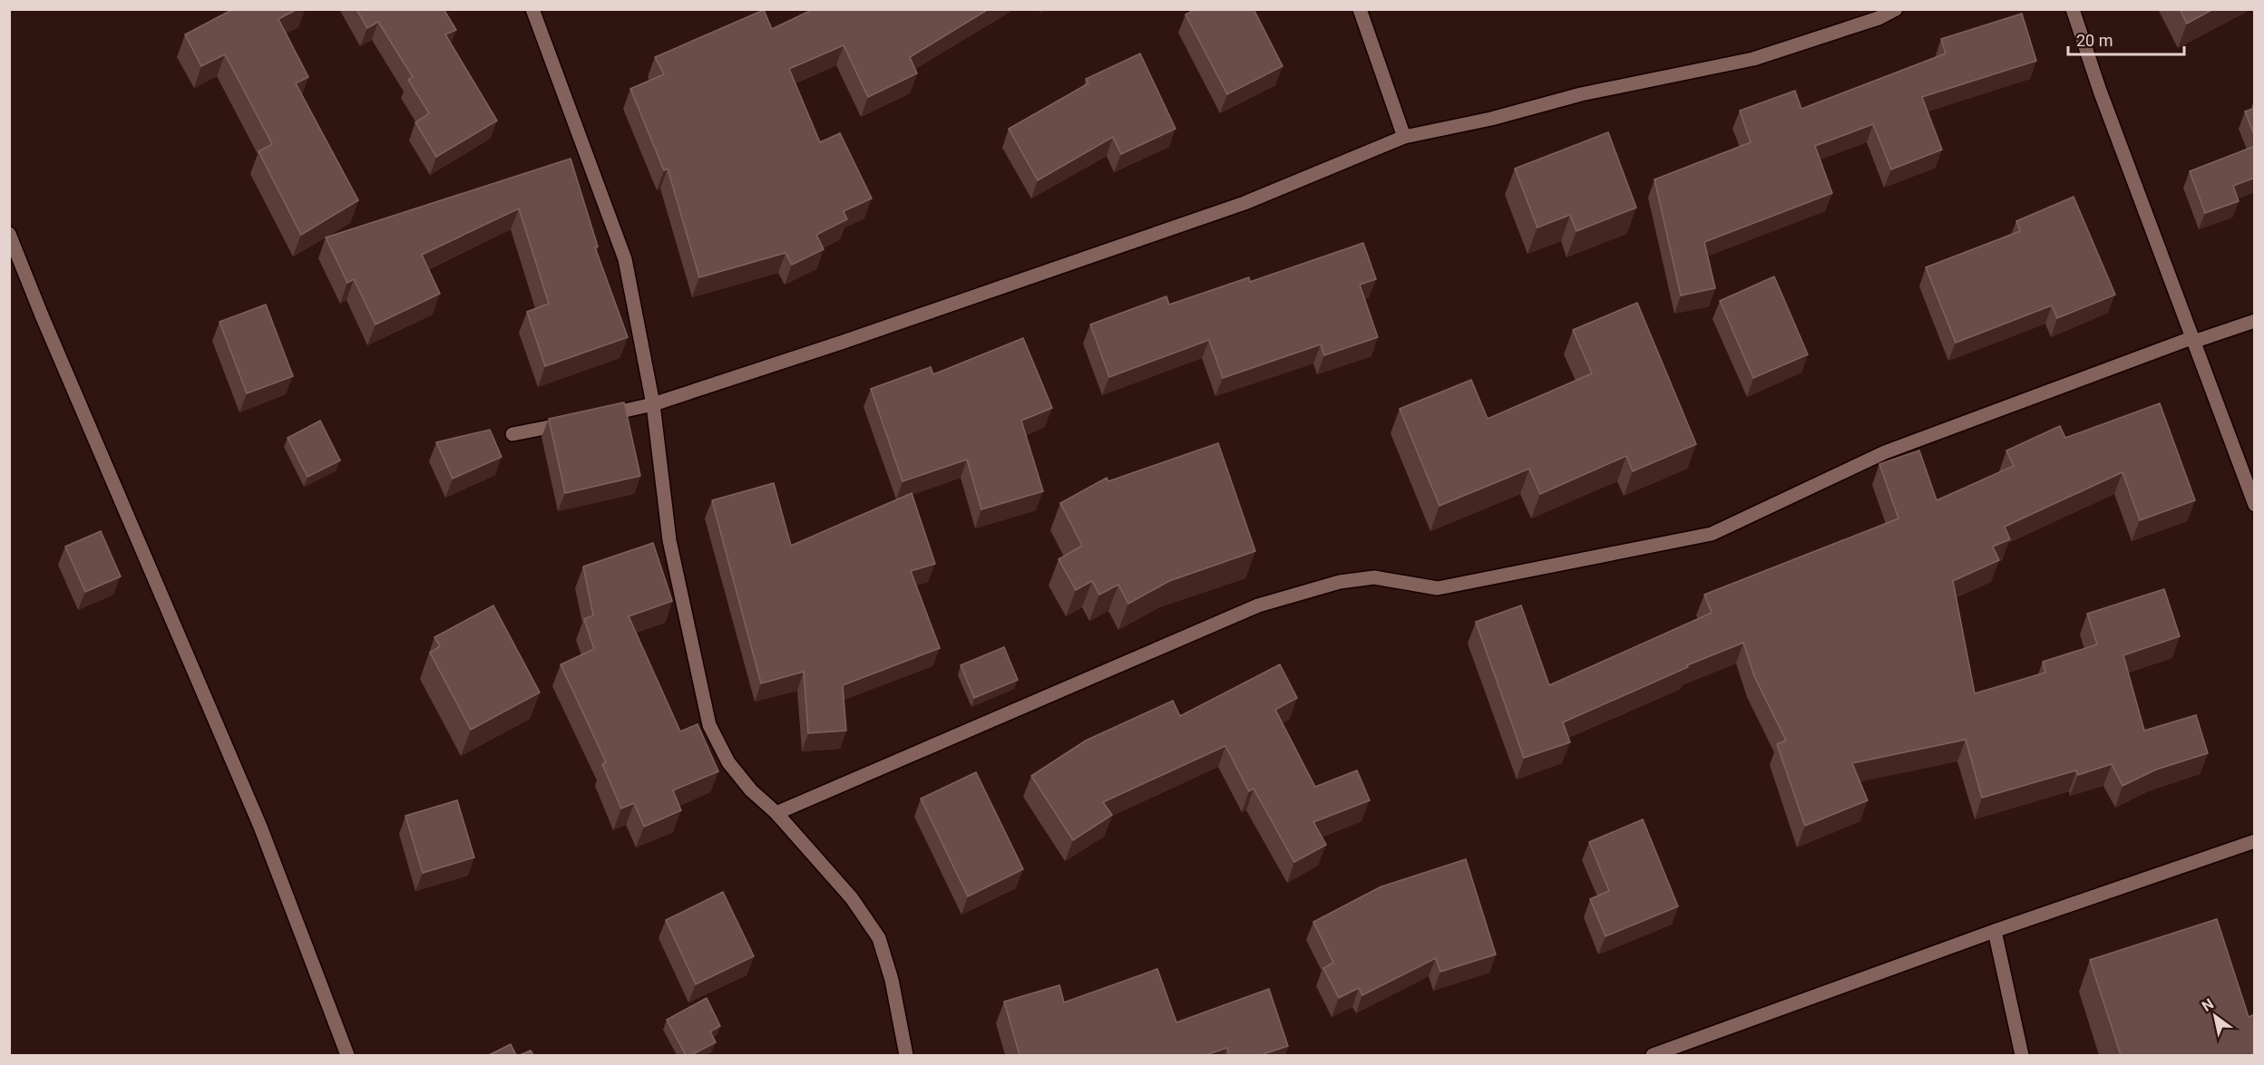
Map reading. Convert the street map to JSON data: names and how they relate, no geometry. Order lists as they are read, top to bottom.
{
  "scale_bar": "20 m",
  "north": "top left"
}
